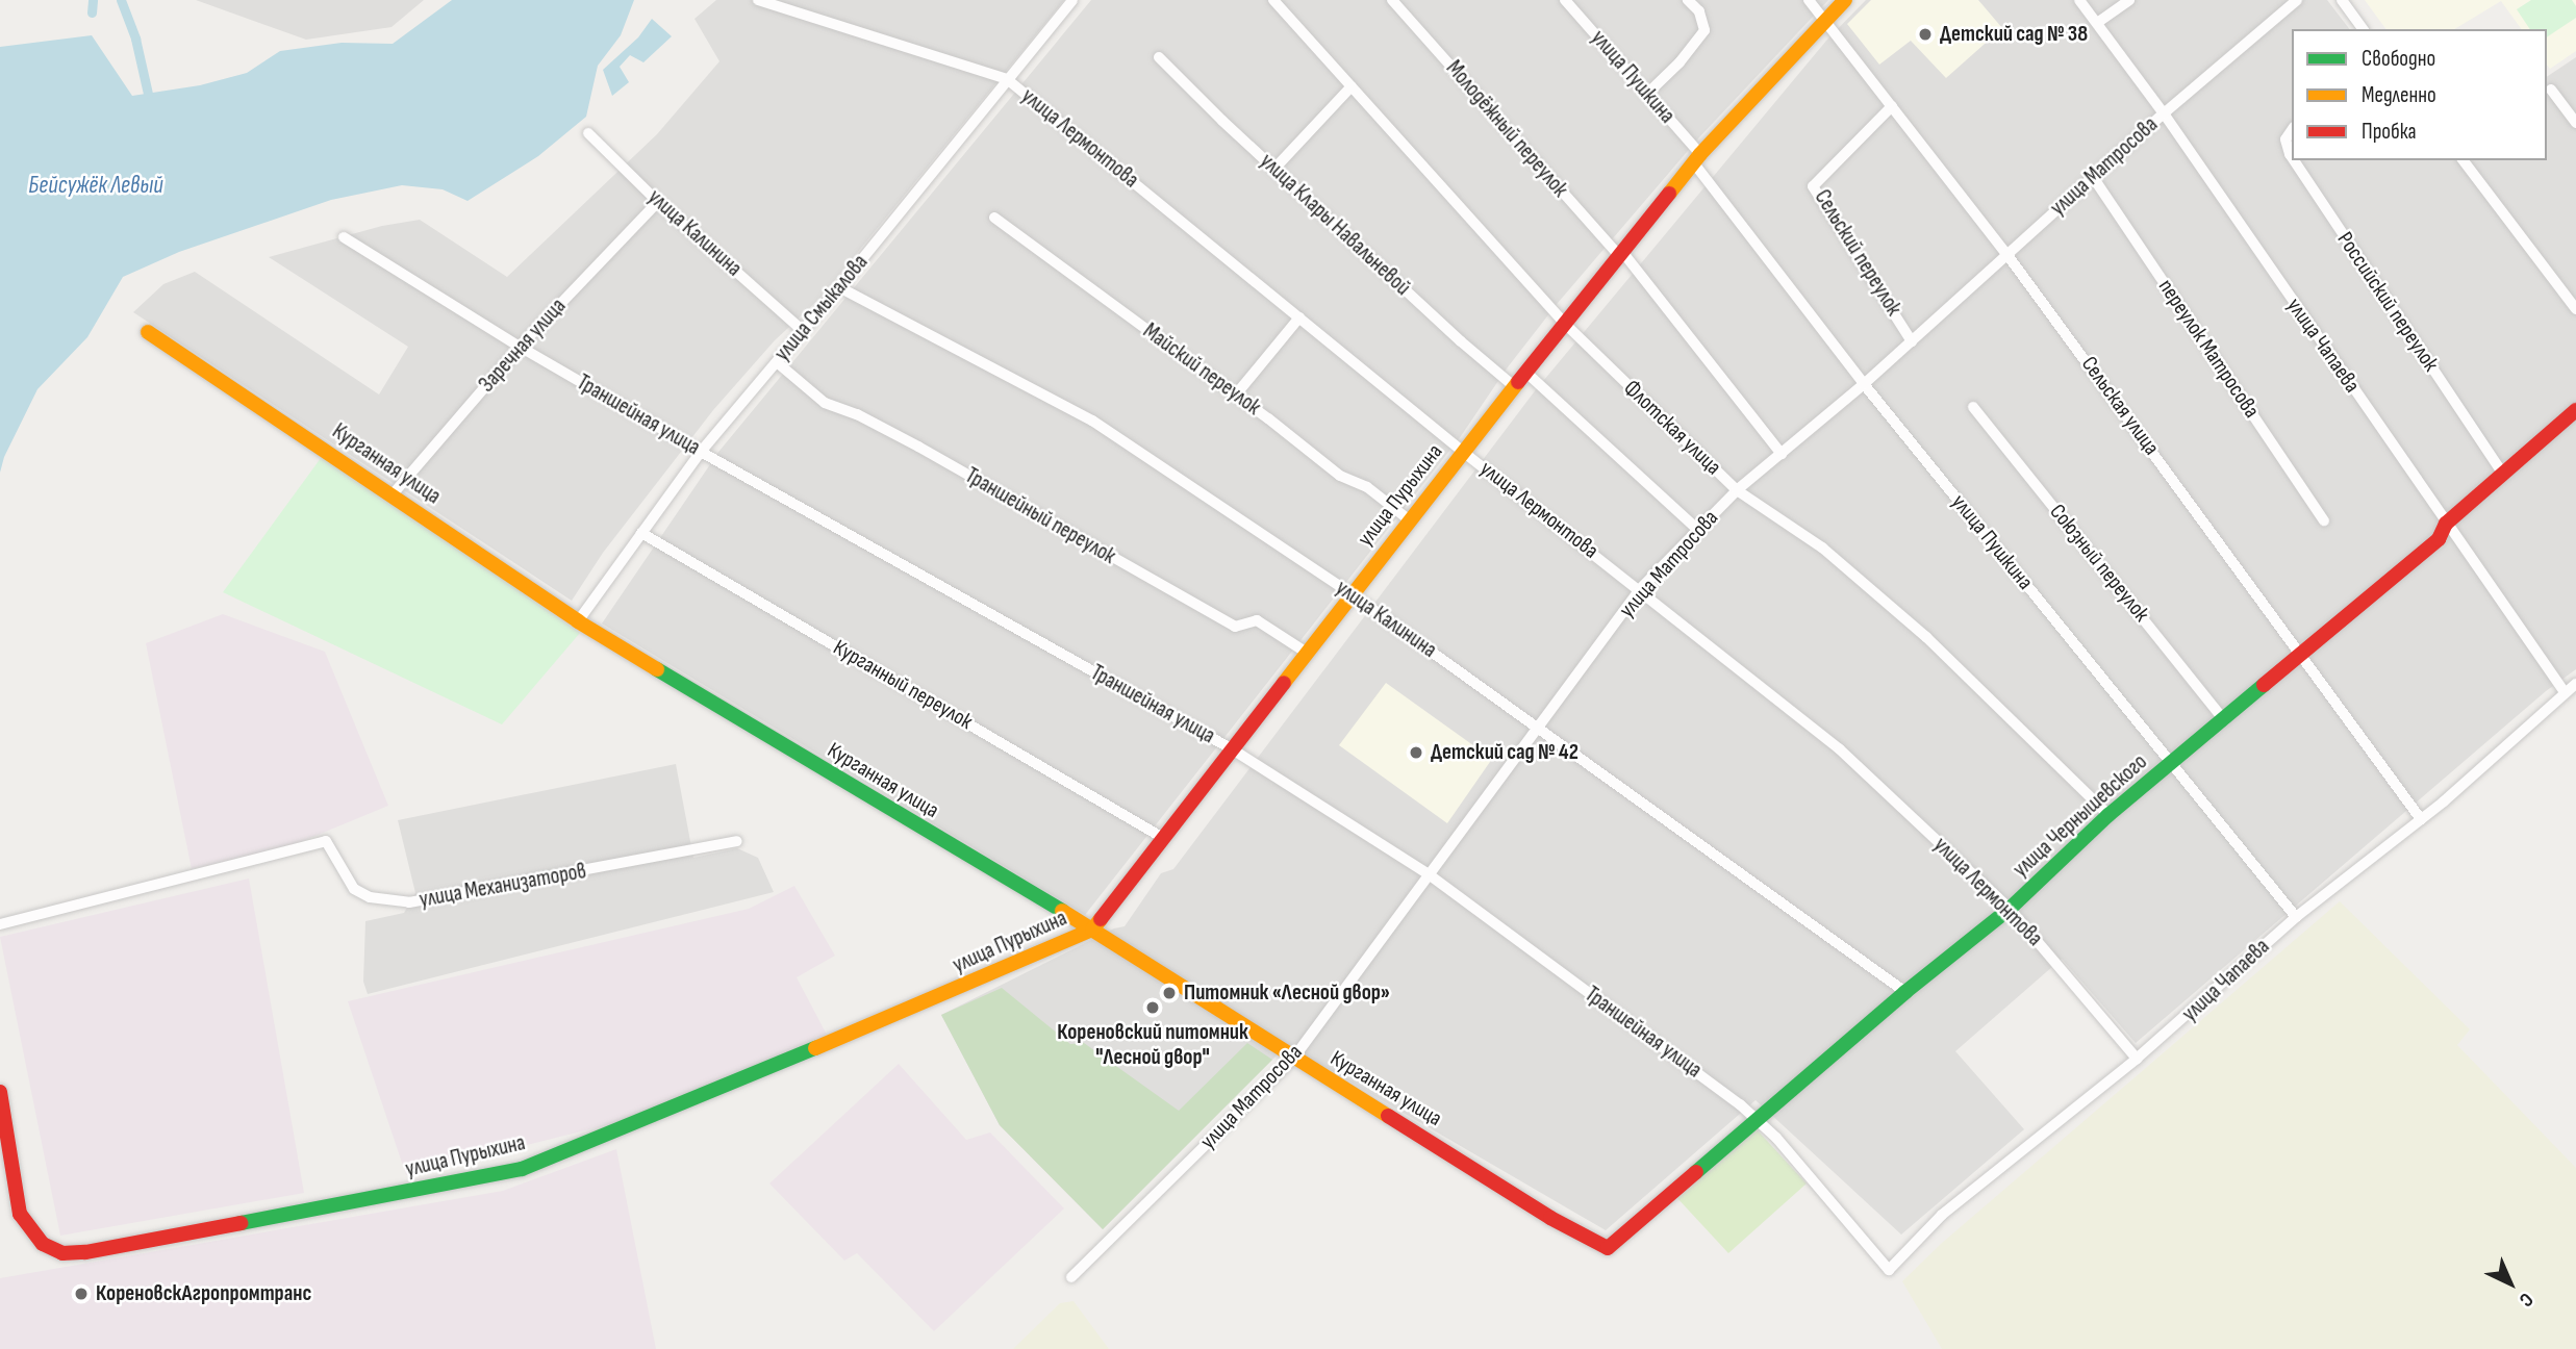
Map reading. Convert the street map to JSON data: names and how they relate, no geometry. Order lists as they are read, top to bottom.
{
  "streets": {
    "street": [
      "улица Пушкина",
      "Молодёжный переулок",
      "улица Лермонтова",
      "улица Матросова",
      "улица Клары Навальневой",
      "улица Калинина",
      "Сельский переулок",
      "Российский переулок",
      "улица Смыкалова",
      "Заречная улица",
      "улица Чапаева",
      "переулок Матросова",
      "Майский переулок",
      "Сельская улица",
      "Траншейная улица",
      "Флотская улица",
      "Курганная улица",
      "улица Пурыхина",
      "Траншейный переулок",
      "Союзный переулок",
      "Курганный переулок",
      "улица Чернышевского",
      "улица Механизаторов"
    ]
  },
  "crossings": [
    ["улица Пушкина", "улица Матросова"],
    ["улица Пушкина", "улица Чапаева"],
    ["улица Пушкина", "улица Пурыхина"],
    ["улица Пушкина", "улица Чернышевского"],
    ["Молодёжный переулок", "улица Матросова"],
    ["Молодёжный переулок", "улица Пурыхина"],
    ["улица Лермонтова", "улица Матросова"],
    ["улица Лермонтова", "улица Смыкалова"],
    ["улица Лермонтова", "улица Чапаева"],
    ["улица Лермонтова", "улица Пурыхина"],
    ["улица Лермонтова", "улица Чернышевского"],
    ["улица Матросова", "улица Калинина"],
    ["улица Матросова", "Сельский переулок"],
    ["улица Матросова", "улица Чапаева"],
    ["улица Матросова", "переулок Матросова"],
    ["улица Матросова", "Сельская улица"],
    ["улица Матросова", "Траншейная улица"],
    ["улица Матросова", "Флотская улица"],
    ["улица Матросова", "Курганная улица"],
    ["улица Клары Навальневой", "улица Пурыхина"],
    ["улица Калинина", "улица Смыкалова"],
    ["улица Калинина", "Заречная улица"],
    ["улица Калинина", "улица Пурыхина"],
    ["улица Калинина", "улица Чернышевского"],
    ["Сельский переулок", "Сельская улица"],
    ["Российский переулок", "улица Чернышевского"],
    ["улица Смыкалова", "Траншейная улица"],
    ["улица Смыкалова", "Курганная улица"],
    ["улица Смыкалова", "Траншейный переулок"],
    ["улица Смыкалова", "Курганный переулок"],
    ["Заречная улица", "Траншейная улица"],
    ["Заречная улица", "Курганная улица"],
    ["улица Чапаева", "Сельская улица"],
    ["улица Чапаева", "Траншейная улица"],
    ["улица Чапаева", "улица Чернышевского"],
    ["Майский переулок", "улица Пурыхина"],
    ["Сельская улица", "улица Пурыхина"],
    ["Сельская улица", "улица Чернышевского"],
    ["Траншейная улица", "улица Пурыхина"],
    ["Траншейная улица", "улица Чернышевского"],
    ["Флотская улица", "улица Пурыхина"],
    ["Флотская улица", "улица Чернышевского"],
    ["Курганная улица", "улица Пурыхина"],
    ["Курганная улица", "улица Чернышевского"],
    ["улица Пурыхина", "Траншейный переулок"],
    ["улица Пурыхина", "Курганный переулок"],
    ["Союзный переулок", "улица Чернышевского"]
  ],
  "water": ["Бейсужёк Левый"],
  "places": [
    "Детский сад № 38",
    "Детский сад № 42",
    "Питомник «Лесной двор»",
    "Кореновский питомник \"Лесной двор\"",
    "КореновскАгропромтранс"
  ],
  "legend": ["Свободно", "Медленно", "Пробка"],
  "north": "bottom right"
}
